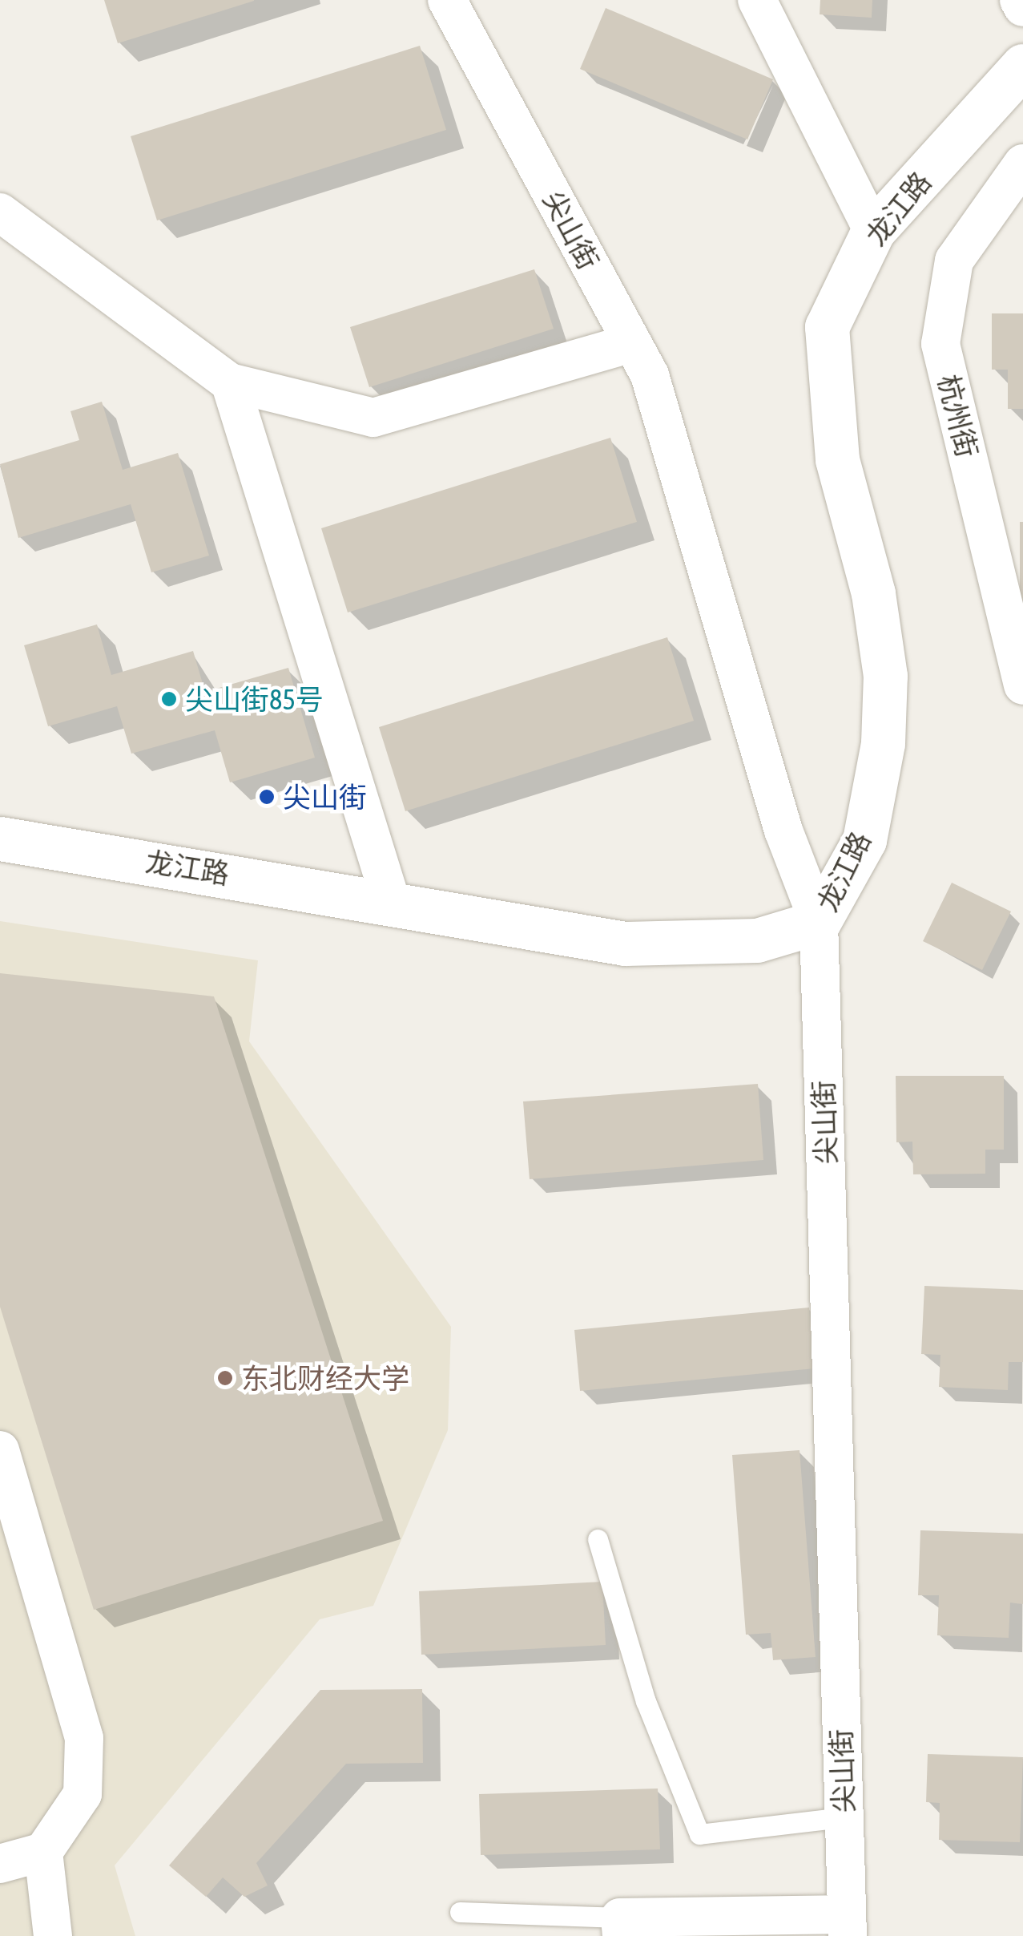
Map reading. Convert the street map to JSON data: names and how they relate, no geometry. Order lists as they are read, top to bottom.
{
  "streets": {
    "street": ["龙江路", "尖山街", "杭州街"]
  },
  "crossings": [
    ["龙江路", "尖山街"]
  ],
  "places": ["尖山街85号", "尖山街", "东北财经大学"]
}
